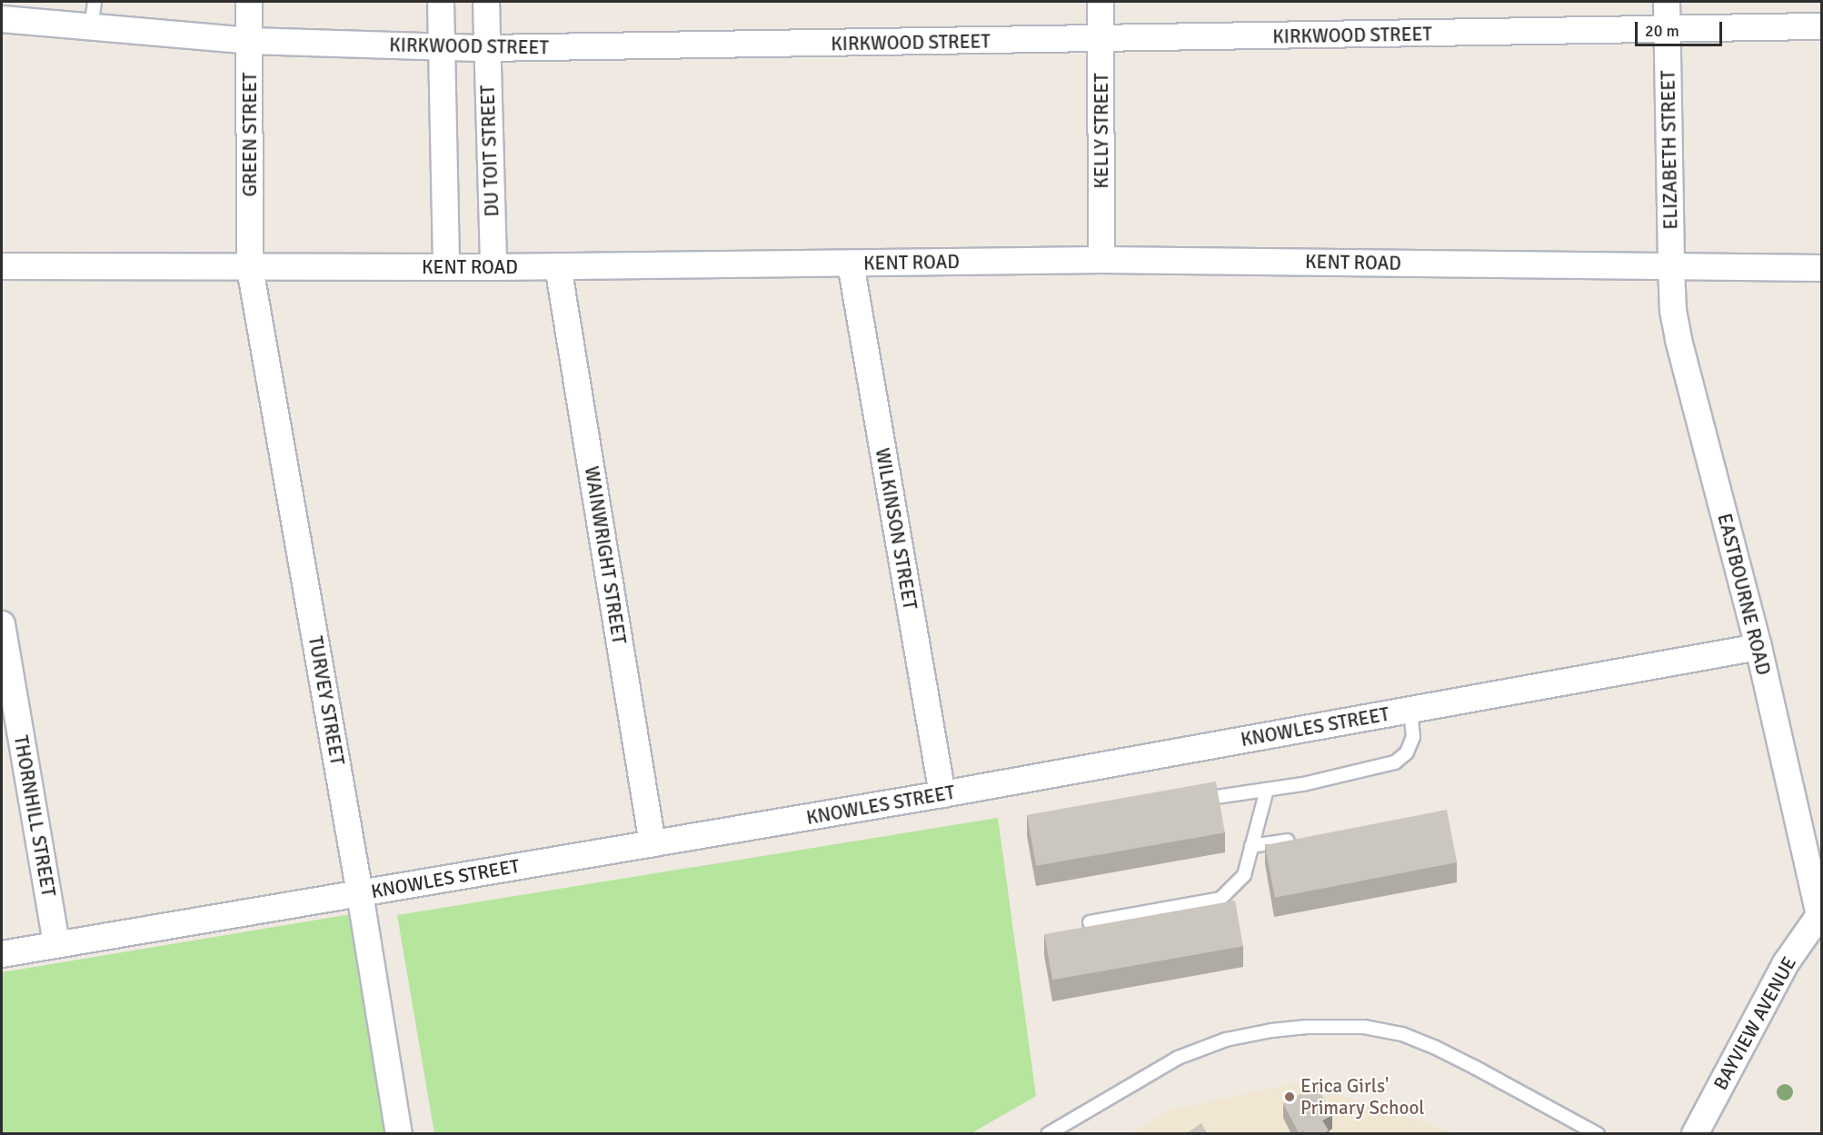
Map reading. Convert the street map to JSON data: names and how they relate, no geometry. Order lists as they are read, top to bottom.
{
  "streets": {
    "street": [
      "KIRKWOOD STREET",
      "KELLY STREET",
      "GREEN STREET",
      "ELIZABETH STREET",
      "DU TOIT STREET",
      "KENT ROAD",
      "WILKINSON STREET",
      "WAINWRIGHT STREET",
      "EASTBOURNE ROAD",
      "TURVEY STREET",
      "KNOWLES STREET",
      "THORNHILL STREET",
      "BAYVIEW AVENUE"
    ]
  },
  "crossings": [
    ["KIRKWOOD STREET", "KELLY STREET"],
    ["KIRKWOOD STREET", "GREEN STREET"],
    ["KIRKWOOD STREET", "ELIZABETH STREET"],
    ["KIRKWOOD STREET", "DU TOIT STREET"],
    ["KELLY STREET", "KENT ROAD"],
    ["GREEN STREET", "KENT ROAD"],
    ["GREEN STREET", "TURVEY STREET"],
    ["ELIZABETH STREET", "KENT ROAD"],
    ["ELIZABETH STREET", "EASTBOURNE ROAD"],
    ["DU TOIT STREET", "KENT ROAD"],
    ["KENT ROAD", "WILKINSON STREET"],
    ["KENT ROAD", "WAINWRIGHT STREET"],
    ["KENT ROAD", "EASTBOURNE ROAD"],
    ["KENT ROAD", "TURVEY STREET"],
    ["WILKINSON STREET", "KNOWLES STREET"],
    ["WAINWRIGHT STREET", "KNOWLES STREET"],
    ["EASTBOURNE ROAD", "KNOWLES STREET"],
    ["EASTBOURNE ROAD", "BAYVIEW AVENUE"],
    ["TURVEY STREET", "KNOWLES STREET"],
    ["KNOWLES STREET", "THORNHILL STREET"]
  ],
  "places": ["Erica Girls' Primary School"],
  "scale_bar": "20 m"
}
